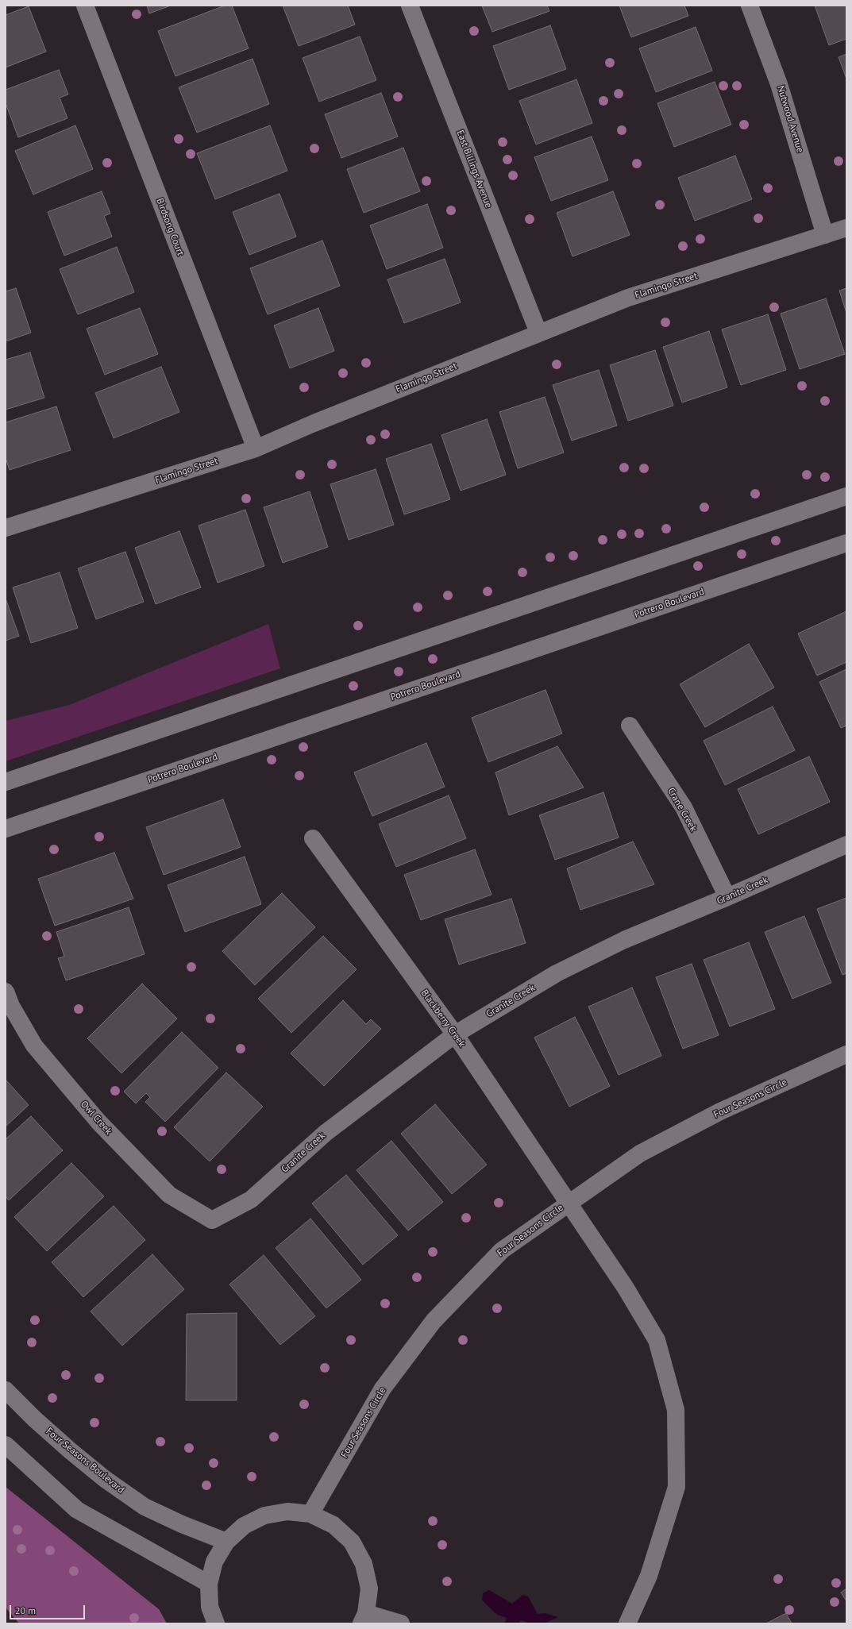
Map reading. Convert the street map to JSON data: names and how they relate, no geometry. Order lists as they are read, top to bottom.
{
  "streets": {
    "street": [
      "Nutwood Avenue",
      "East Billings Avenue",
      "Birdsong Court",
      "Flamingo Street",
      "Potrero Boulevard",
      "Crane Creek",
      "Granite Creek",
      "Blackberry Creek",
      "Four Seasons Circle",
      "Owl Creek",
      "Four Seasons Boulevard"
    ]
  },
  "crossings": [
    ["Nutwood Avenue", "Flamingo Street"],
    ["East Billings Avenue", "Flamingo Street"],
    ["Birdsong Court", "Flamingo Street"],
    ["Crane Creek", "Granite Creek"],
    ["Granite Creek", "Blackberry Creek"],
    ["Granite Creek", "Owl Creek"],
    ["Blackberry Creek", "Four Seasons Circle"]
  ],
  "scale_bar": "20 m"
}
